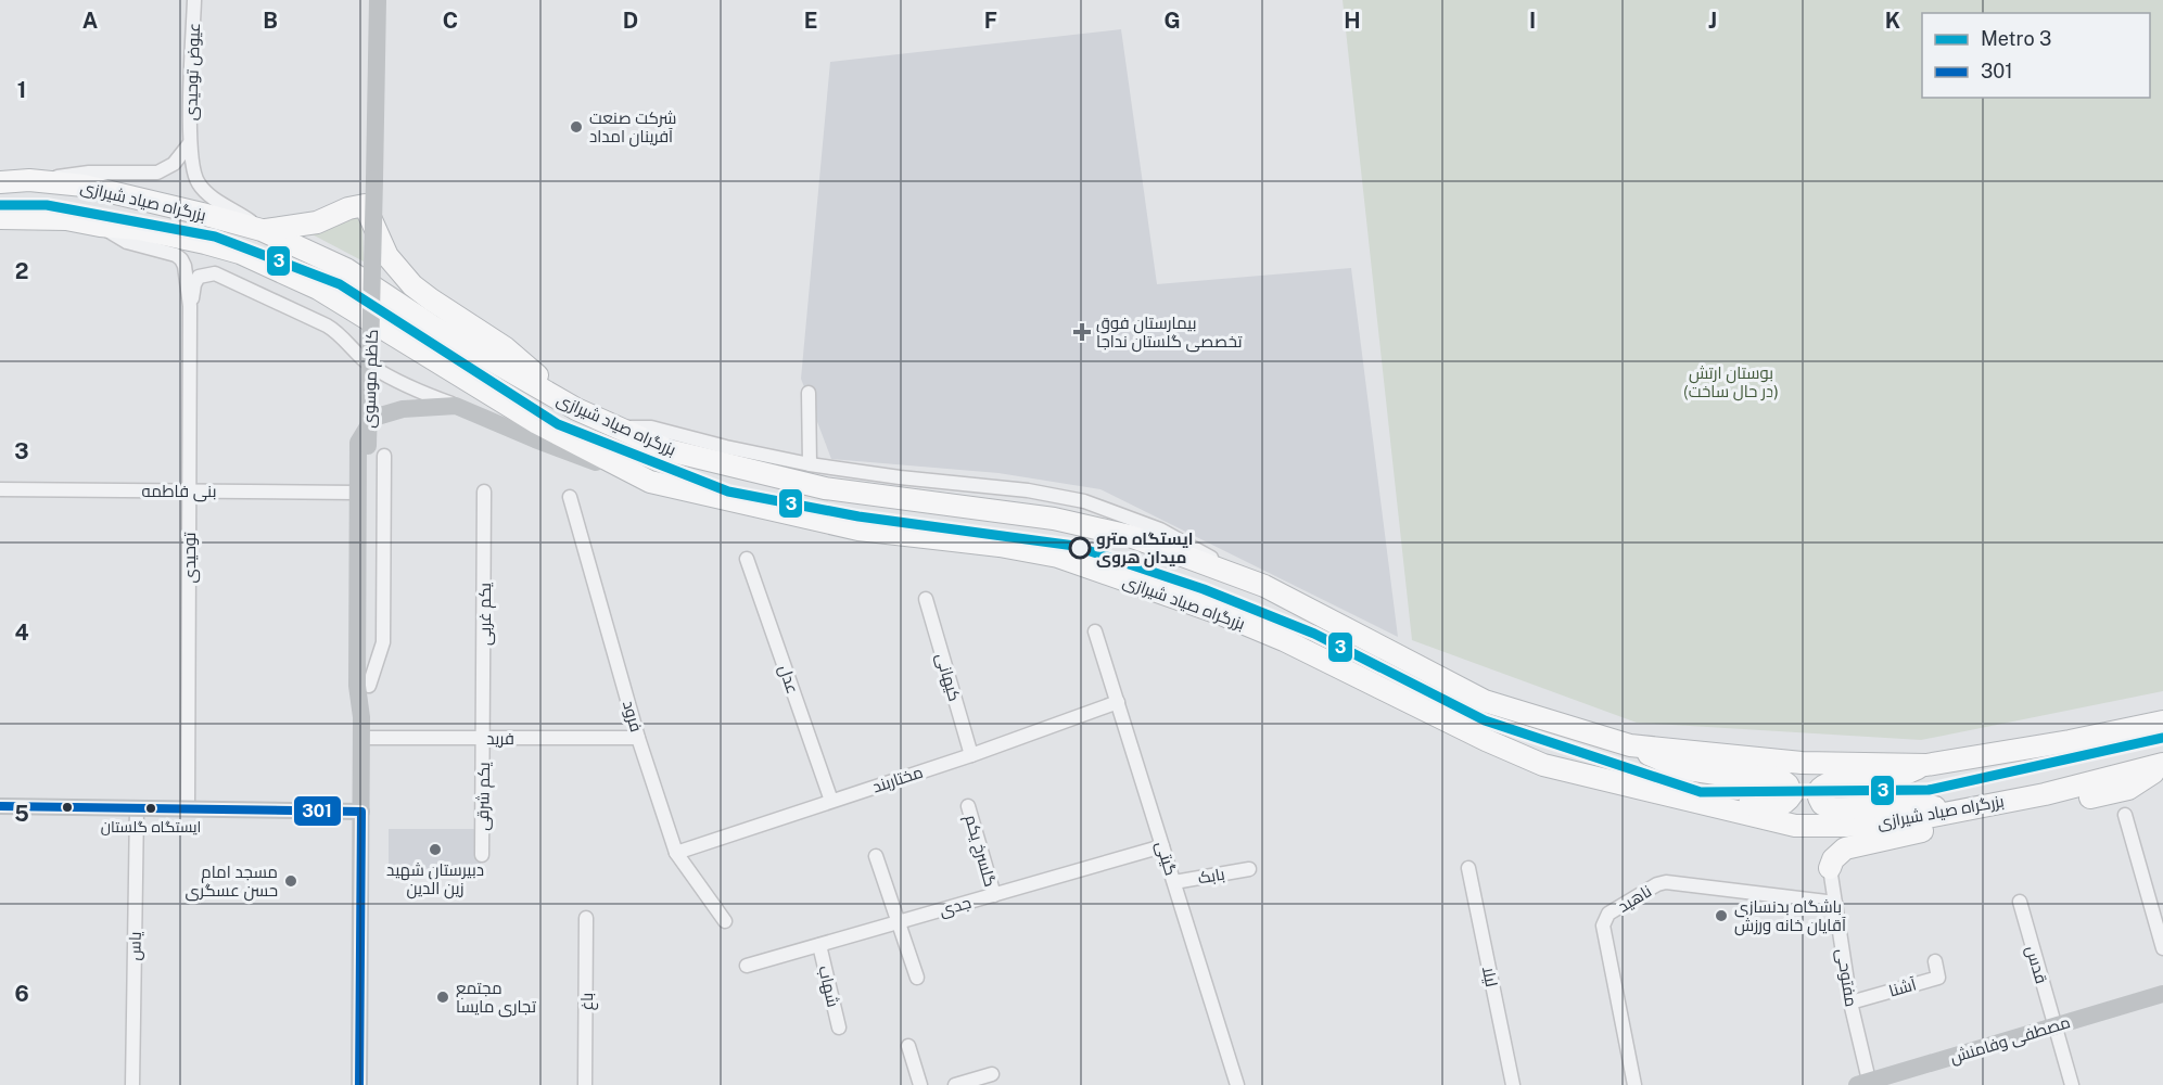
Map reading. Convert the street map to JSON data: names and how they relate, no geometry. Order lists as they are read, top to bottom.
{
  "streets": {
    "highway": ["بزرگراه صیاد شیرازی"],
    "main road": ["کاظم موسوی", "مصطفی وفامنش"],
    "street": [
      "عیوض توحیدی",
      "بنی فاطمه",
      "توحیدی",
      "یکم غربی",
      "کیهانی",
      "عدل",
      "فرود",
      "فرید",
      "مختاربند",
      "یکم شرقی",
      "گلسرخ یکم",
      "گیتی",
      "بابک",
      "ناهید",
      "جدی",
      "یاس",
      "قدس",
      "لیلا",
      "مفتوحی",
      "شهاب",
      "آشنا",
      "باغ"
    ]
  },
  "crossings": [
    ["عیوض توحیدی", "بزرگراه صیاد شیرازی"],
    ["کاظم موسوی", "بنی فاطمه"],
    ["کاظم موسوی", "فرید"],
    ["بنی فاطمه", "توحیدی"],
    ["یکم غربی", "فرید"],
    ["یکم غربی", "یکم شرقی"],
    ["کیهانی", "مختاربند"],
    ["عدل", "مختاربند"],
    ["فرود", "فرید"],
    ["فرود", "مختاربند"],
    ["فرید", "یکم شرقی"],
    ["مختاربند", "گیتی"],
    ["گلسرخ یکم", "جدی"],
    ["گیتی", "بابک"],
    ["گیتی", "جدی"],
    ["ناهید", "مفتوحی"],
    ["جدی", "شهاب"],
    ["قدس", "مصطفی وفامنش"],
    ["مفتوحی", "آشنا"],
    ["مفتوحی", "مصطفی وفامنش"]
  ],
  "parks": ["بوستان ارتش (در حال ساخت)"],
  "places": {
    "other": [
      "شرکت صنعت آفرینان امداد",
      "ایستگاه مترو میدان هروی",
      "ایستگاه گلستان",
      "دبیرستان شهید زین الدین",
      "مسجد امام حسن عسگری",
      "باشگاه بدنسازی آقایان خانه ورزش",
      "مجتمع تجاری مايسا"
    ],
    "health": ["بیمارستان فوق تخصصی گلستان نداجا"]
  },
  "lines": ["metro line 3", "transit line 301"],
  "legend": ["Metro 3", "301"],
  "grid": {
    "columns": [
      "A",
      "B",
      "C",
      "D",
      "E",
      "F",
      "G",
      "H",
      "I",
      "J",
      "K"
    ],
    "rows": [
      "1",
      "2",
      "3",
      "4",
      "5",
      "6"
    ]
  }
}
